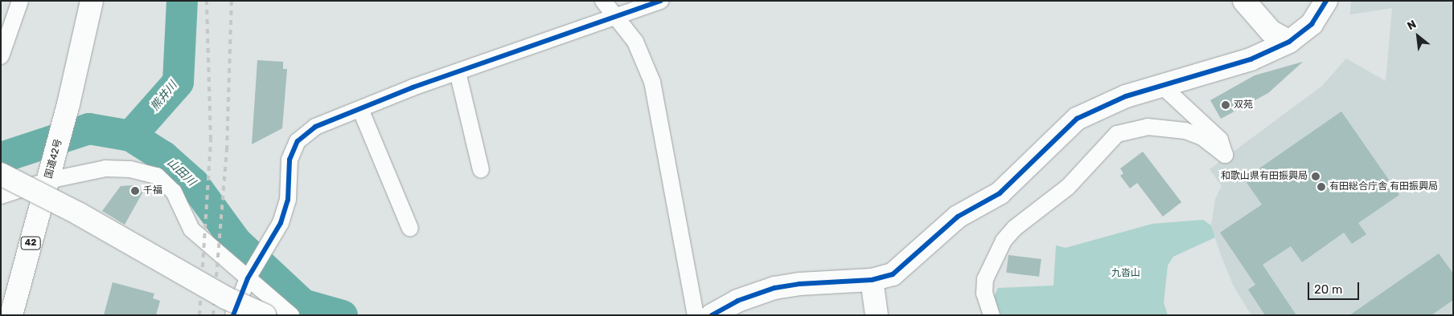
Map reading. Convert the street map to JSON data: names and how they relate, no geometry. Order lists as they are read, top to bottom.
{
  "streets": {
    "main road": ["国道42号", "42"]
  },
  "water": ["熊井川", "山田川"],
  "parks": ["九沓山"],
  "places": [
    "双苑",
    "和歌山県有田振興局",
    "有田総合庁舎 有田振興局",
    "千福"
  ],
  "scale_bar": "20 m",
  "north": "top left"
}
